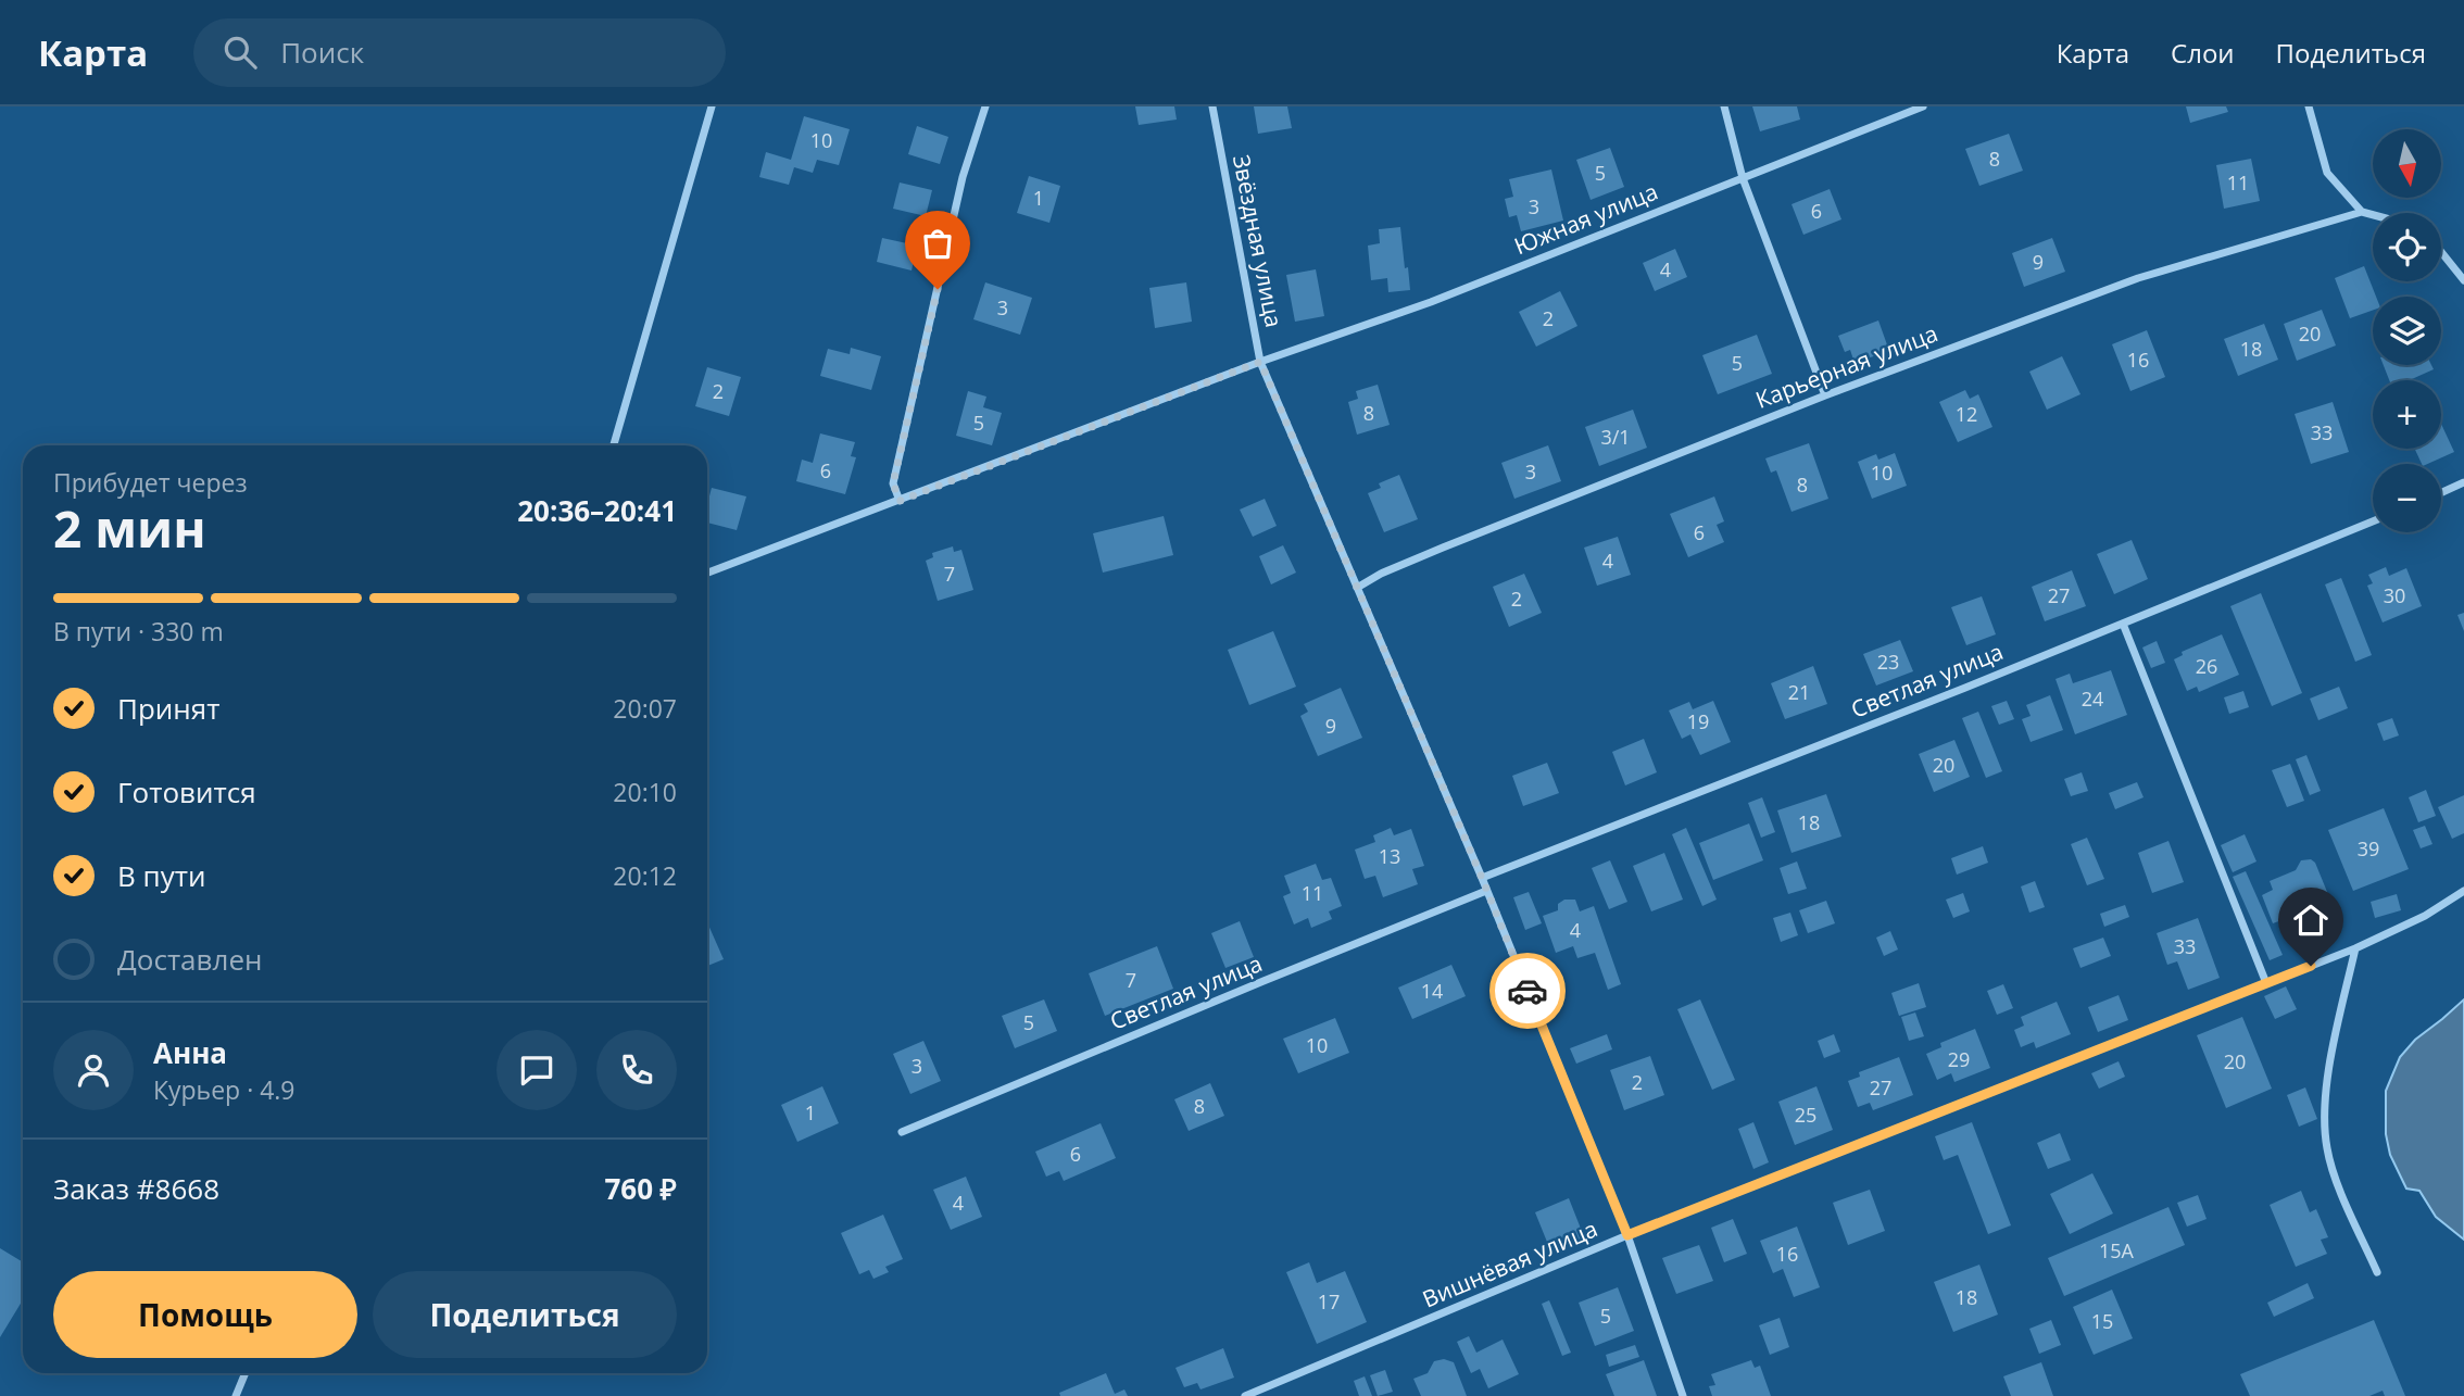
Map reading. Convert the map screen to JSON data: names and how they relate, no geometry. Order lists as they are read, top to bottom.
{
  "streets": {
    "street": [
      "Южная улица",
      "Звёздная улица",
      "Карьерная улица",
      "Светлая улица",
      "Вишнёвая улица"
    ]
  },
  "crossings": [
    ["Южная улица", "Звёздная улица"],
    ["Звёздная улица", "Карьерная улица"],
    ["Звёздная улица", "Светлая улица"],
    ["Звёздная улица", "Вишнёвая улица"]
  ],
  "house_numbers": [
    "10",
    "8",
    "5",
    "11",
    "1",
    "3",
    "6",
    "9",
    "4",
    "3",
    "2",
    "20",
    "18",
    "16",
    "5",
    "2",
    "8",
    "12",
    "5",
    "33",
    "3/1",
    "6",
    "3",
    "10",
    "8",
    "6",
    "4",
    "7",
    "27",
    "30",
    "2",
    "23",
    "26",
    "21",
    "24",
    "19",
    "9",
    "20",
    "18",
    "39",
    "13",
    "11",
    "4",
    "33",
    "7",
    "14",
    "5",
    "10",
    "29",
    "20",
    "3",
    "2",
    "27",
    "8",
    "1",
    "25",
    "6",
    "4",
    "15А",
    "16",
    "18",
    "17",
    "5",
    "15"
  ],
  "north": "bottom",
  "page": {
    "header": "Карта",
    "search": "Поиск",
    "nav": ["Карта", "Слои", "Поделиться"],
    "map_buttons": ["+", "−"],
    "heading": ["2 мин", "Прибудет через", "20:36–20:41"],
    "panel": [
      "Анна",
      "Курьер · 4.9",
      "Заказ #8668",
      "760 ₽"
    ],
    "bar": "В пути · 330 m",
    "list": [
      ["Принят", "20:07"],
      ["Готовится", "20:10"],
      ["В пути", "20:12"],
      "Доставлен"
    ],
    "buttons": ["Помощь", "Поделиться"]
  }
}
